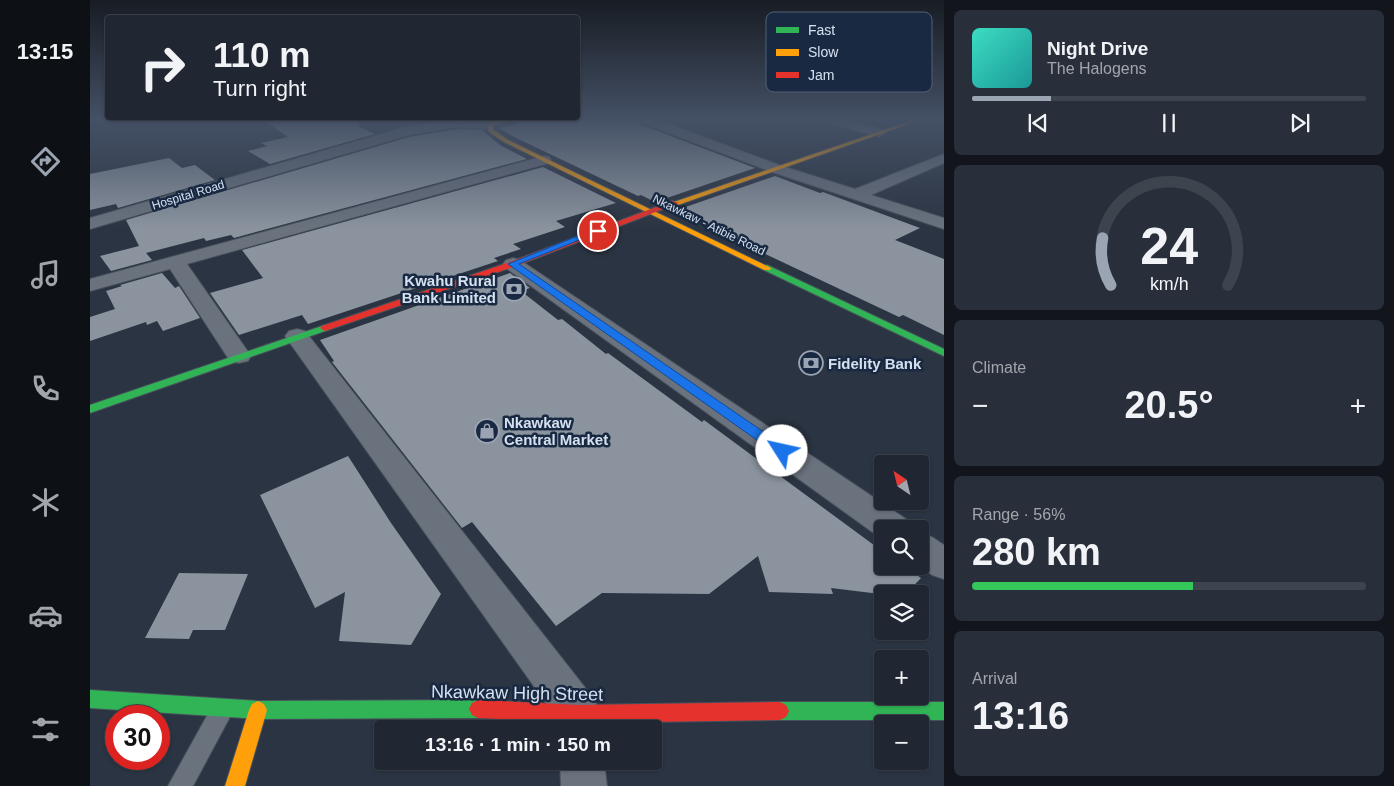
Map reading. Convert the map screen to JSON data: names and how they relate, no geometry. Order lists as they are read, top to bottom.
{
  "streets": {
    "street": ["Hospital Road", "Nkawkaw - Atibie Road", "Nkawkaw High Street"]
  },
  "places": {
    "bank": ["Kwahu Rural Bank Limited", "Fidelity Bank"],
    "shop": ["Nkawkaw Central Market"]
  },
  "legend": ["Fast", "Slow", "Jam"],
  "north": "top left",
  "page": {
    "tabs": "13:15",
    "turn": ["110 m", "Turn right"],
    "song": ["Night Drive", "The Halogens"],
    "tile": [
      "Climate",
      ["Range · 56%", "280 km"],
      ["Arrival", "13:16"]
    ],
    "heat": ["−", "20.5°", "+"],
    "map_buttons": ["+", "−"],
    "limit": "30",
    "trip": "13:16 · 1 min · 150 m",
    "gauge": ["24", "km/h"]
  }
}
